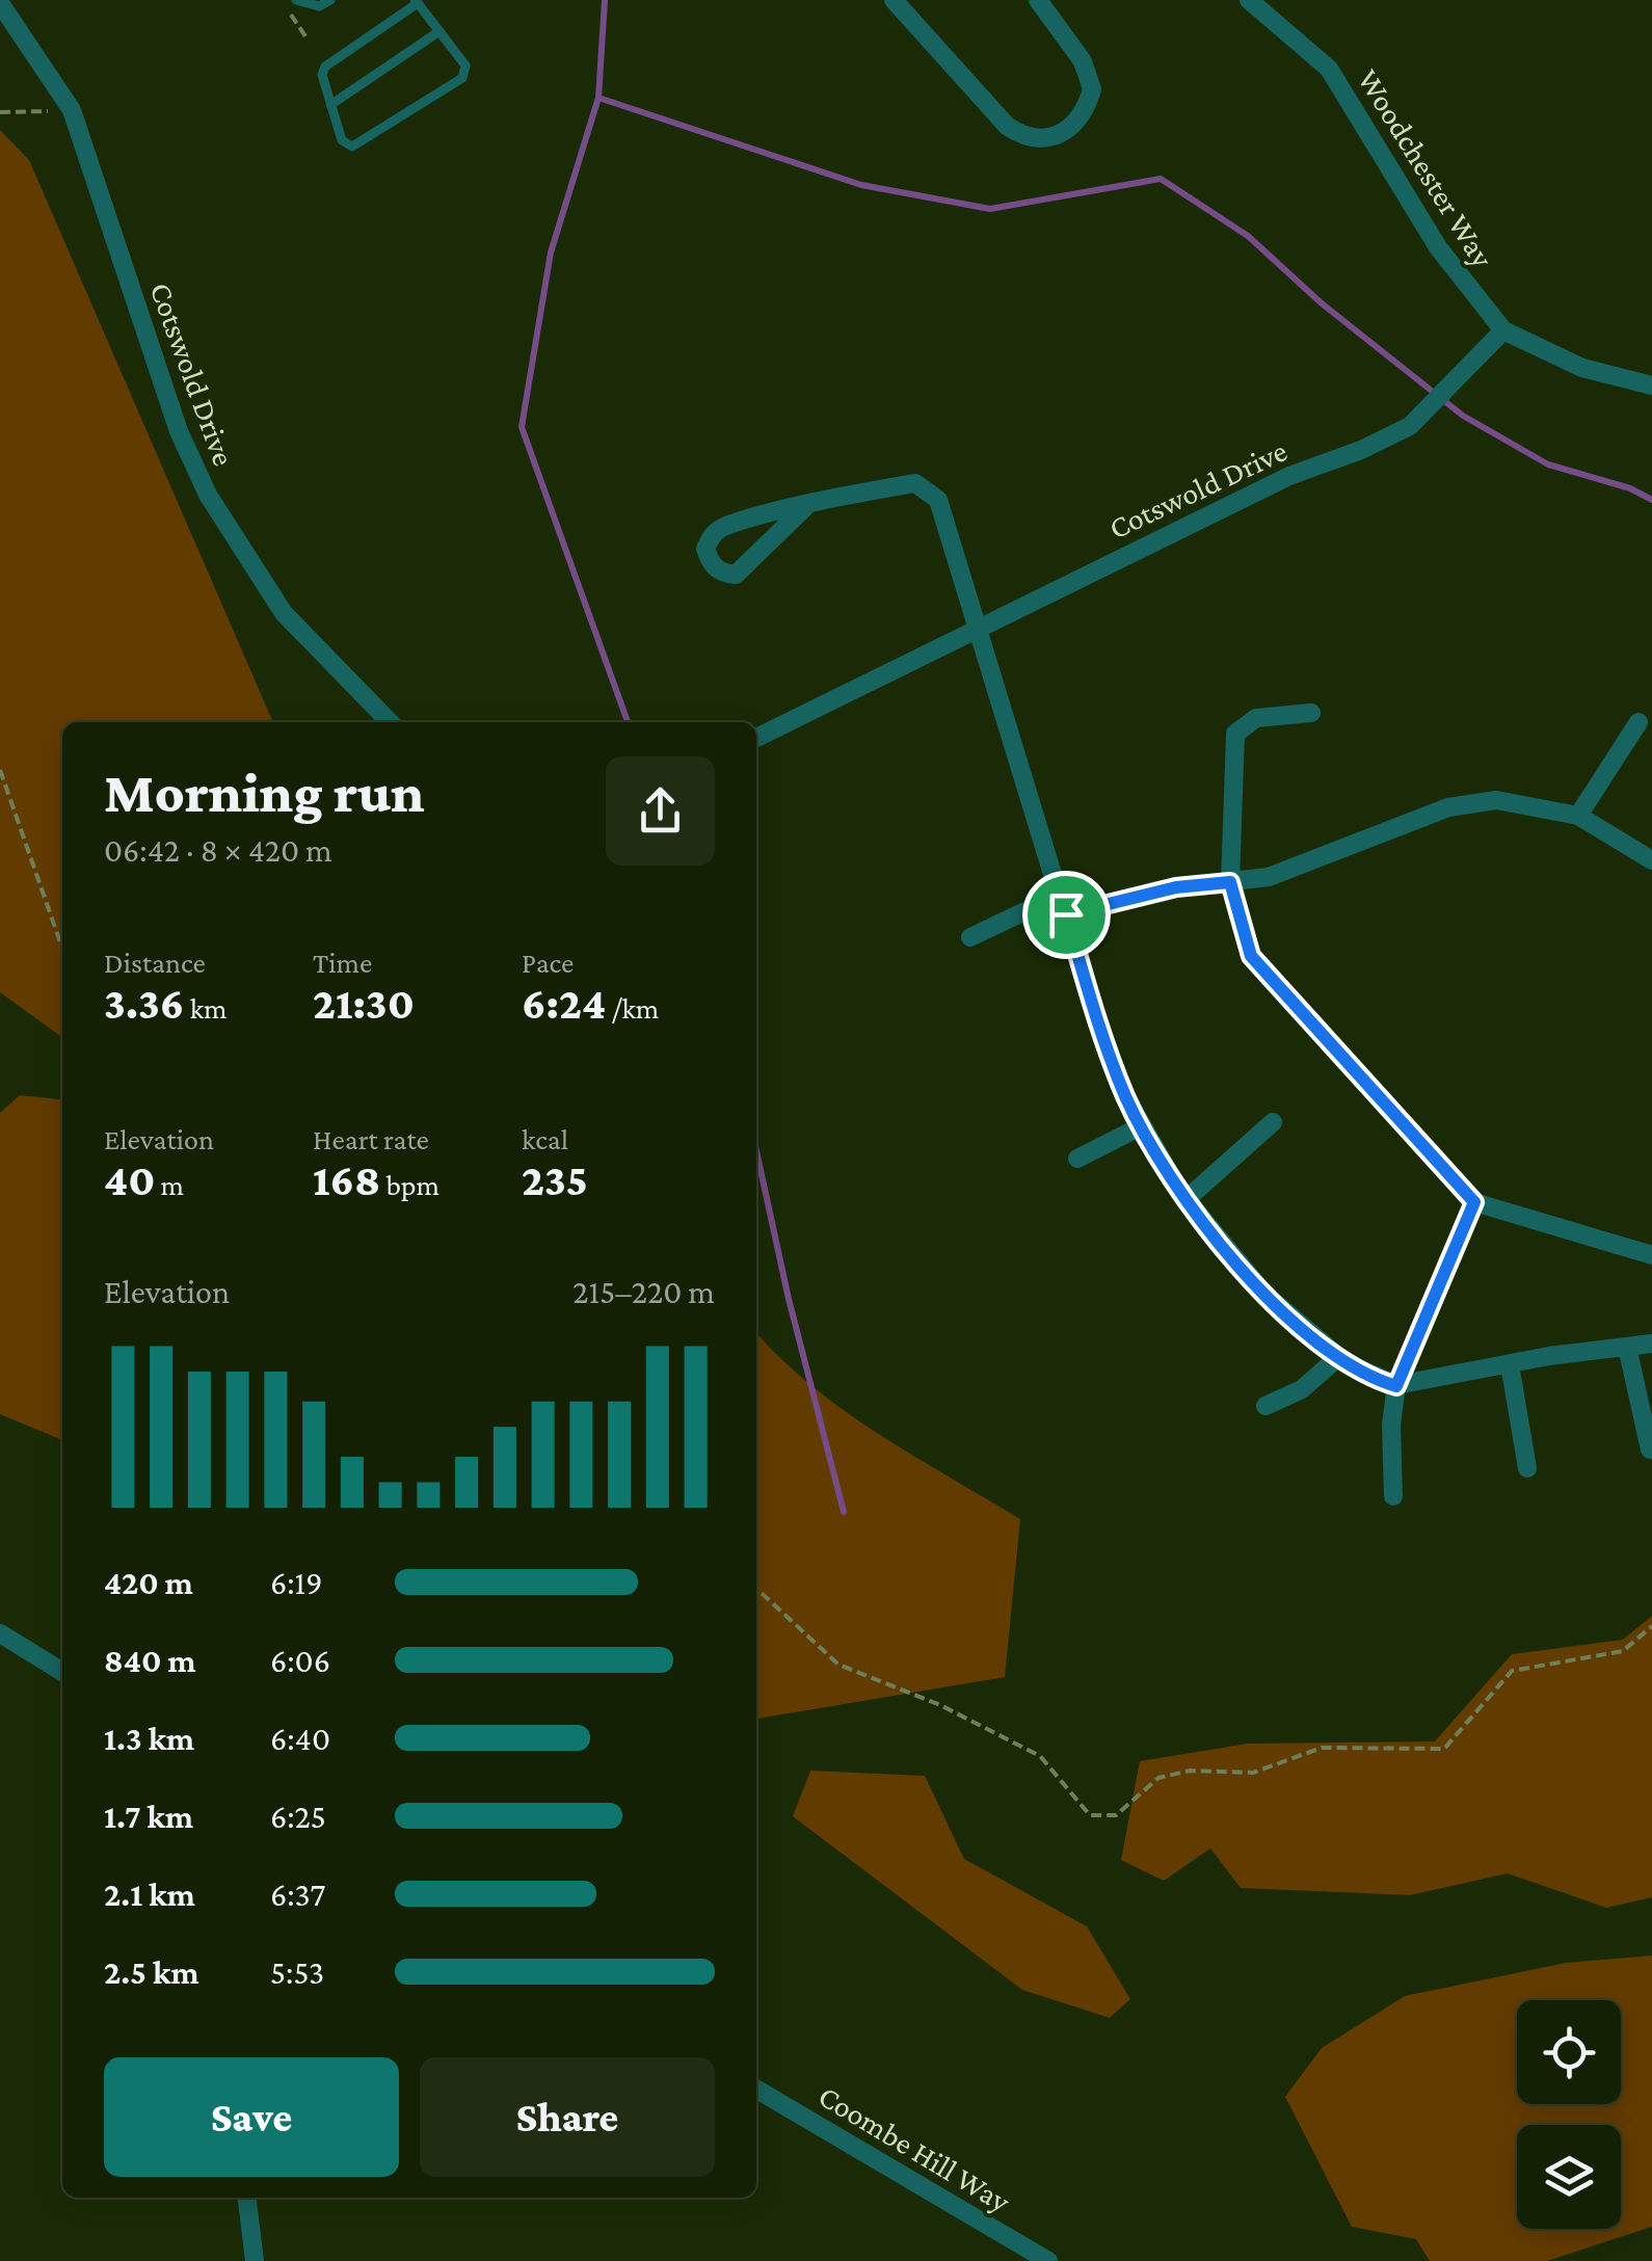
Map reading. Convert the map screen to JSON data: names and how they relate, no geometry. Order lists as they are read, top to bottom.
{
  "streets": {
    "street": ["Woodchester Way", "Cotswold Drive", "Coombe Hill Way"]
  },
  "crossings": [
    ["Woodchester Way", "Cotswold Drive"]
  ],
  "page": {
    "heading": ["Morning run", "06:42 · 8 × 420 m"],
    "stats": [
      ["Distance", "3.36 km"],
      ["Time", "21:30"],
      ["Pace", "6:24 /km"],
      ["Elevation", "40 m"],
      ["Heart rate", "168 bpm"],
      ["kcal", "235"]
    ],
    "chart": ["Elevation", "215–220 m"],
    "list": [
      {
        "name": "420 m",
        "note": "6:19"
      },
      {
        "name": "840 m",
        "note": "6:06"
      },
      {
        "name": "1.3 km",
        "note": "6:40"
      },
      {
        "name": "1.7 km",
        "note": "6:25"
      },
      {
        "name": "2.1 km",
        "note": "6:37"
      },
      {
        "name": "2.5 km",
        "note": "5:53"
      }
    ],
    "buttons": ["Save", "Share"]
  }
}
